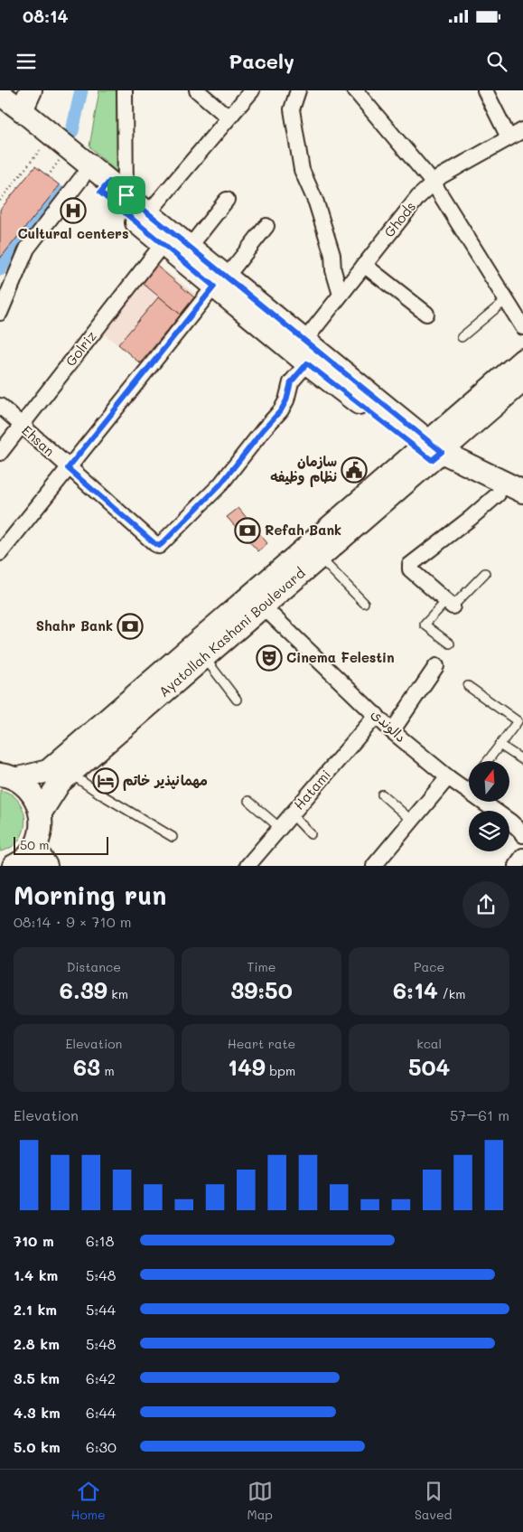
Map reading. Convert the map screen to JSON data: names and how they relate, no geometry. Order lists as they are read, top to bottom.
{
  "streets": {
    "main road": ["Ayatollah Kashani Boulevard"],
    "street": [
      "Ghods",
      "Golriz",
      "Ehsan",
      "دالوندی",
      "Hatami"
    ]
  },
  "crossings": [
    ["Golriz", "Ehsan"],
    ["Ayatollah Kashani Boulevard", "دالوندی"],
    ["دالوندی", "Hatami"]
  ],
  "places": {
    "hospital": ["Cultural centers"],
    "public building": ["سازمان نظام وظیفه"],
    "bank": ["Refah Bank", "Shahr Bank"],
    "theatre": ["Cinema Felestin"],
    "hotel": ["مهمانپذیر خاتم"]
  },
  "scale_bar": "50 m",
  "north": "top",
  "page": {
    "status": "08:14",
    "header": "Pacely",
    "scale": "50 m",
    "heading": ["Morning run", "08:14 · 9 × 710 m"],
    "stats": [
      ["Distance", "6.39 km"],
      ["Time", "39:50"],
      ["Pace", "6:14 /km"],
      ["Elevation", "63 m"],
      ["Heart rate", "149 bpm"],
      ["kcal", "504"]
    ],
    "chart": ["Elevation", "57–61 m"],
    "list": [
      {
        "name": "710 m",
        "note": "6:18"
      },
      {
        "name": "1.4 km",
        "note": "5:48"
      },
      {
        "name": "2.1 km",
        "note": "5:44"
      },
      {
        "name": "2.8 km",
        "note": "5:48"
      },
      {
        "name": "3.5 km",
        "note": "6:42"
      },
      {
        "name": "4.3 km",
        "note": "6:44"
      },
      {
        "name": "5.0 km",
        "note": "6:30"
      }
    ],
    "tabs": ["Home", "Map", "Saved"]
  }
}
